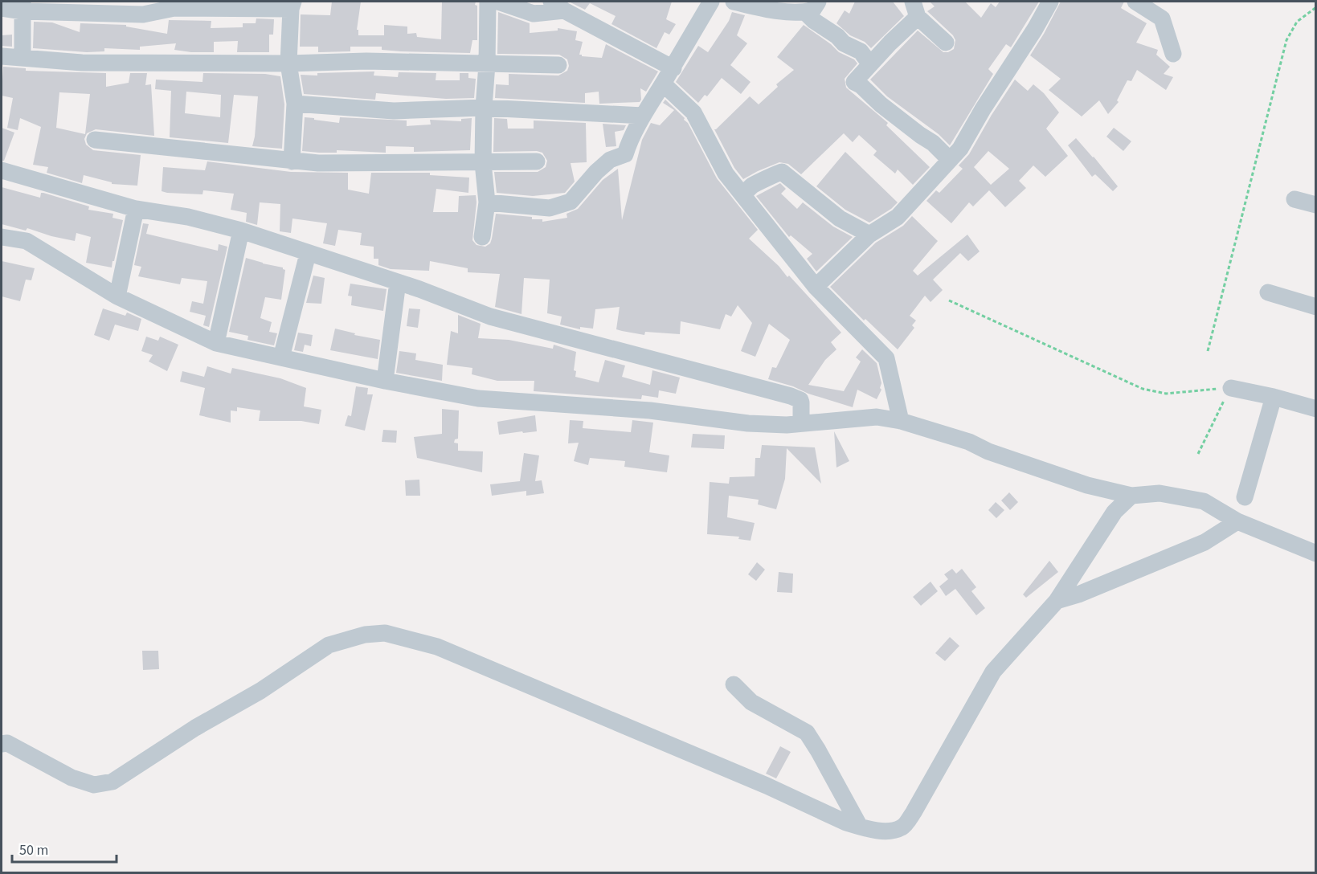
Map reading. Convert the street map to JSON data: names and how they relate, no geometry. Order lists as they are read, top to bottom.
{
  "scale_bar": "50 m"
}
